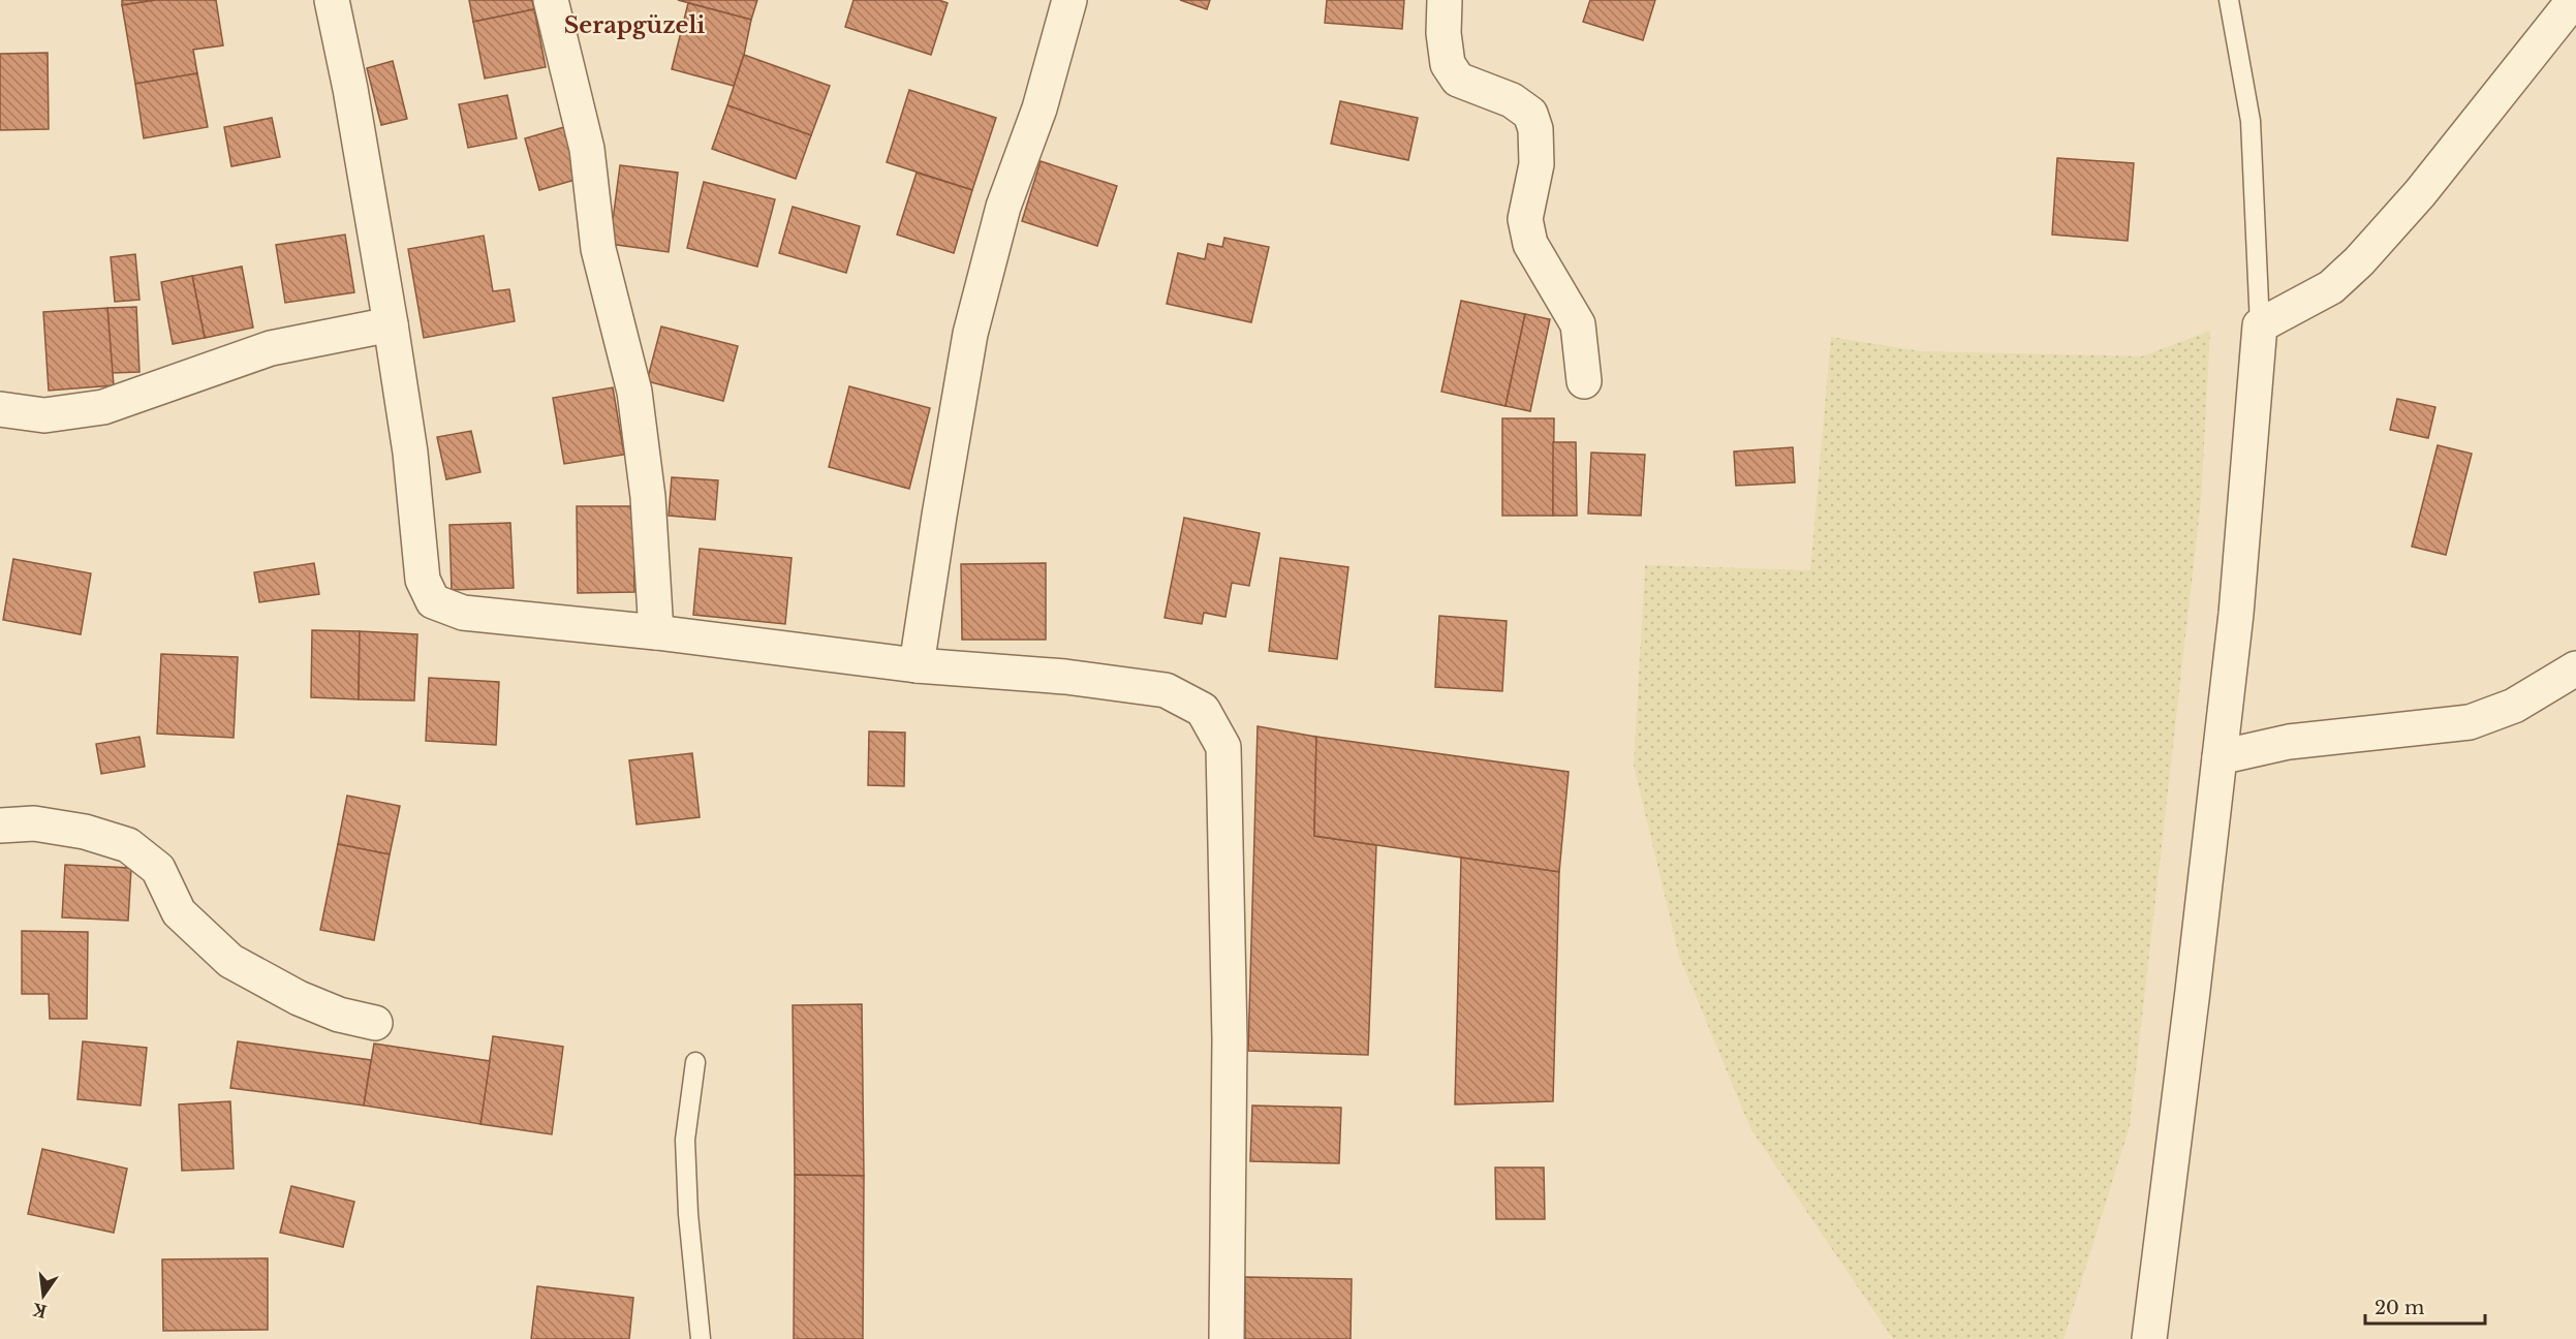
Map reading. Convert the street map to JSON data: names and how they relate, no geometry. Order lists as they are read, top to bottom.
{
  "districts": ["Serapgüzeli"],
  "scale_bar": "20 m",
  "north": "bottom"
}
